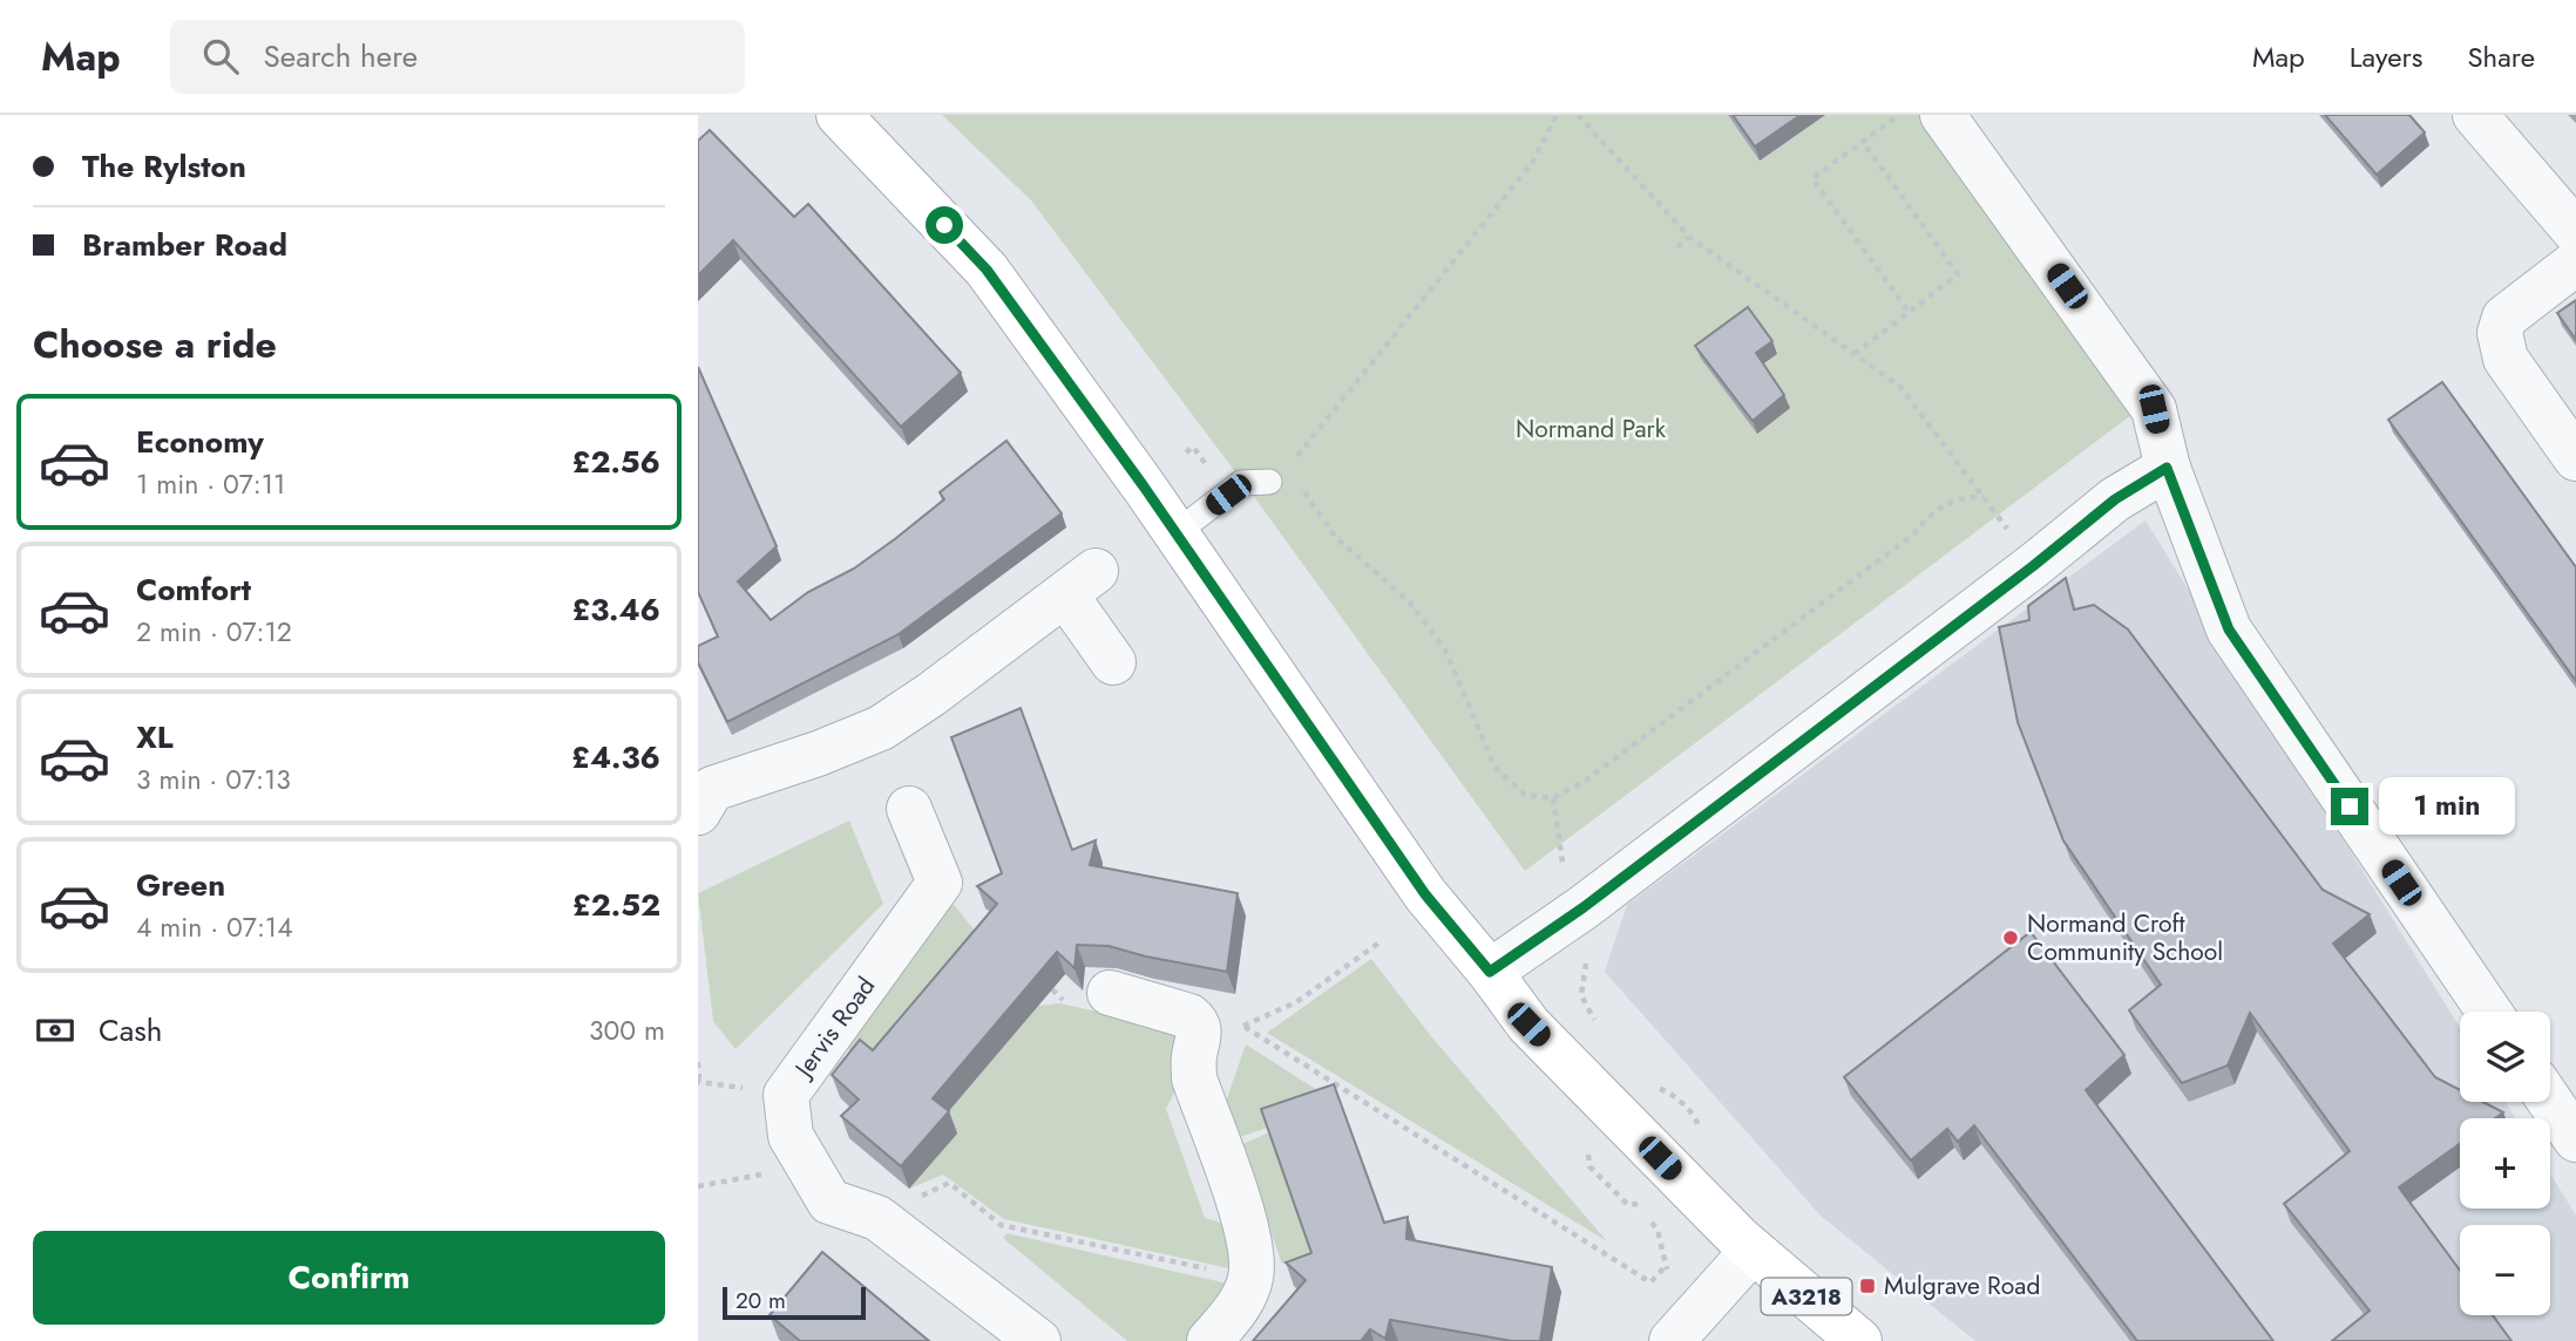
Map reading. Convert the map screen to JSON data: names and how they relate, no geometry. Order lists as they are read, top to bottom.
{
  "streets": {
    "main road": ["A3218"],
    "street": ["Jervis Road"]
  },
  "parks": ["Normand Park"],
  "places": {
    "other": ["Normand Croft Community School"],
    "transit": ["Mulgrave Road"]
  },
  "scale_bar": "20 m",
  "page": {
    "header": "Map",
    "search": "Search here",
    "nav": ["Map", "Layers", "Share"],
    "banner": ["The Rylston", "Bramber Road"],
    "heading": "Choose a ride",
    "list": [
      {
        "name": "Economy",
        "note": "1 min · 07:11",
        "value": "£2.56"
      },
      {
        "name": "Comfort",
        "note": "2 min · 07:12",
        "value": "£3.46"
      },
      {
        "name": "XL",
        "note": "3 min · 07:13",
        "value": "£4.36"
      },
      {
        "name": "Green",
        "note": "4 min · 07:14",
        "value": "£2.52"
      }
    ],
    "bubble": "1 min",
    "pay": ["Cash", "300 m"],
    "map_buttons": ["+", "−"],
    "buttons": "Confirm",
    "scale": "20 m"
  }
}
